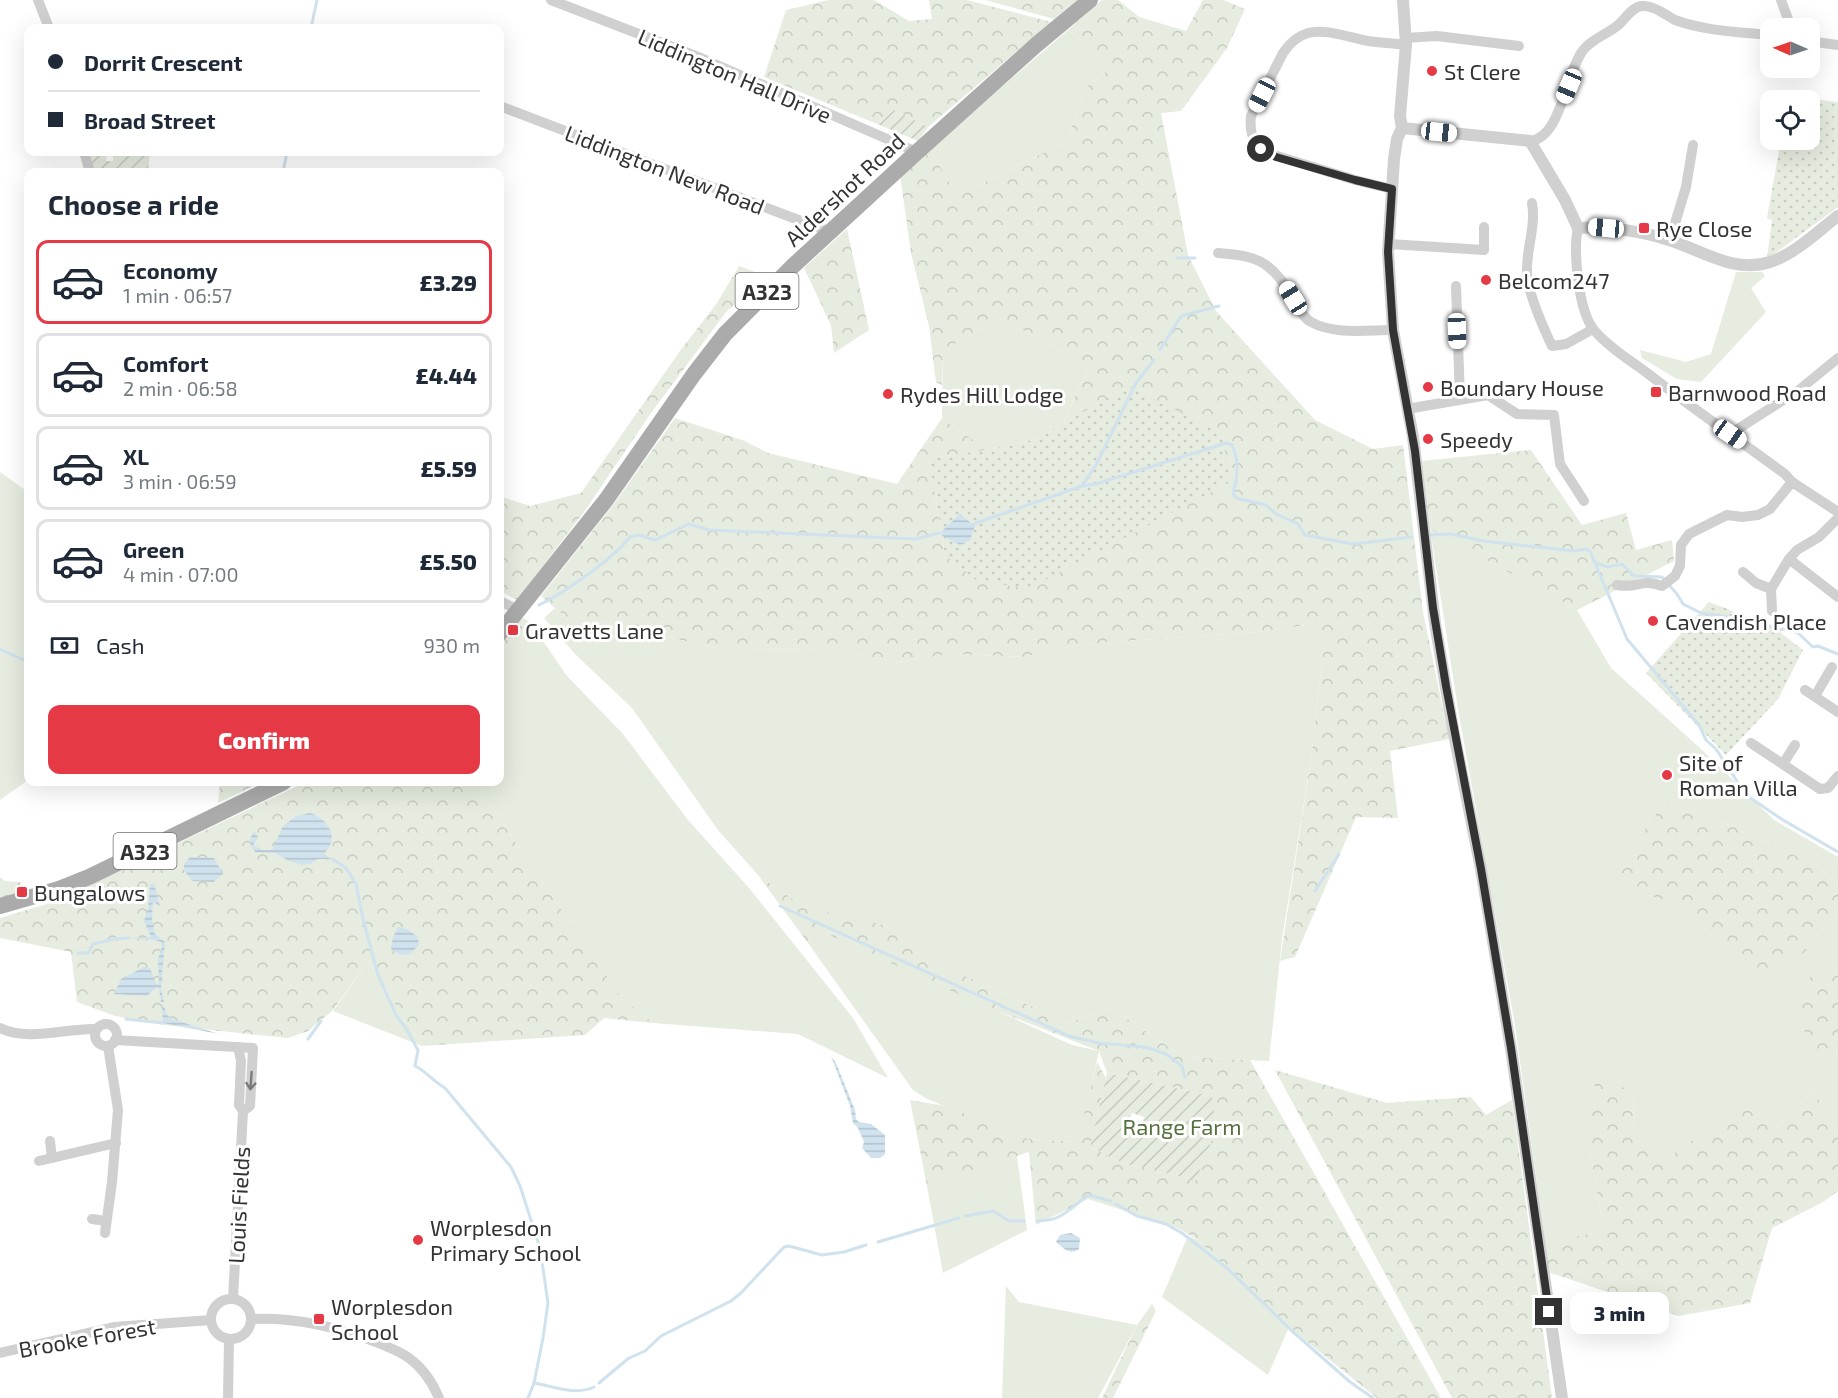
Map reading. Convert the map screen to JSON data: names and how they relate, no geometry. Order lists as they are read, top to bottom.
{
  "streets": {
    "main road": ["Aldershot Road", "A323"],
    "street": [
      "Liddington Hall Drive",
      "Liddington New Road",
      "Louis Fields",
      "Brooke Forest"
    ]
  },
  "crossings": [
    ["Liddington Hall Drive", "Aldershot Road"],
    ["Liddington New Road", "Aldershot Road"],
    ["Louis Fields", "Brooke Forest"]
  ],
  "parks": ["Range Farm"],
  "places": {
    "other": [
      "St Clere",
      "Belcom247",
      "Boundary House",
      "Rydes Hill Lodge",
      "Speedy",
      "Cavendish Place",
      "Site of Roman Villa",
      "Worplesdon Primary School"
    ],
    "transit": [
      "Rye Close",
      "Barnwood Road",
      "Gravetts Lane",
      "Bungalows",
      "Worplesdon School"
    ]
  },
  "north": "left",
  "page": {
    "banner": ["Dorrit Crescent", "Broad Street"],
    "heading": "Choose a ride",
    "list": [
      {
        "name": "Economy",
        "note": "1 min · 06:57",
        "value": "£3.29"
      },
      {
        "name": "Comfort",
        "note": "2 min · 06:58",
        "value": "£4.44"
      },
      {
        "name": "XL",
        "note": "3 min · 06:59",
        "value": "£5.59"
      },
      {
        "name": "Green",
        "note": "4 min · 07:00",
        "value": "£5.50"
      }
    ],
    "pay": ["Cash", "930 m"],
    "buttons": "Confirm",
    "bubble": "3 min"
  }
}
